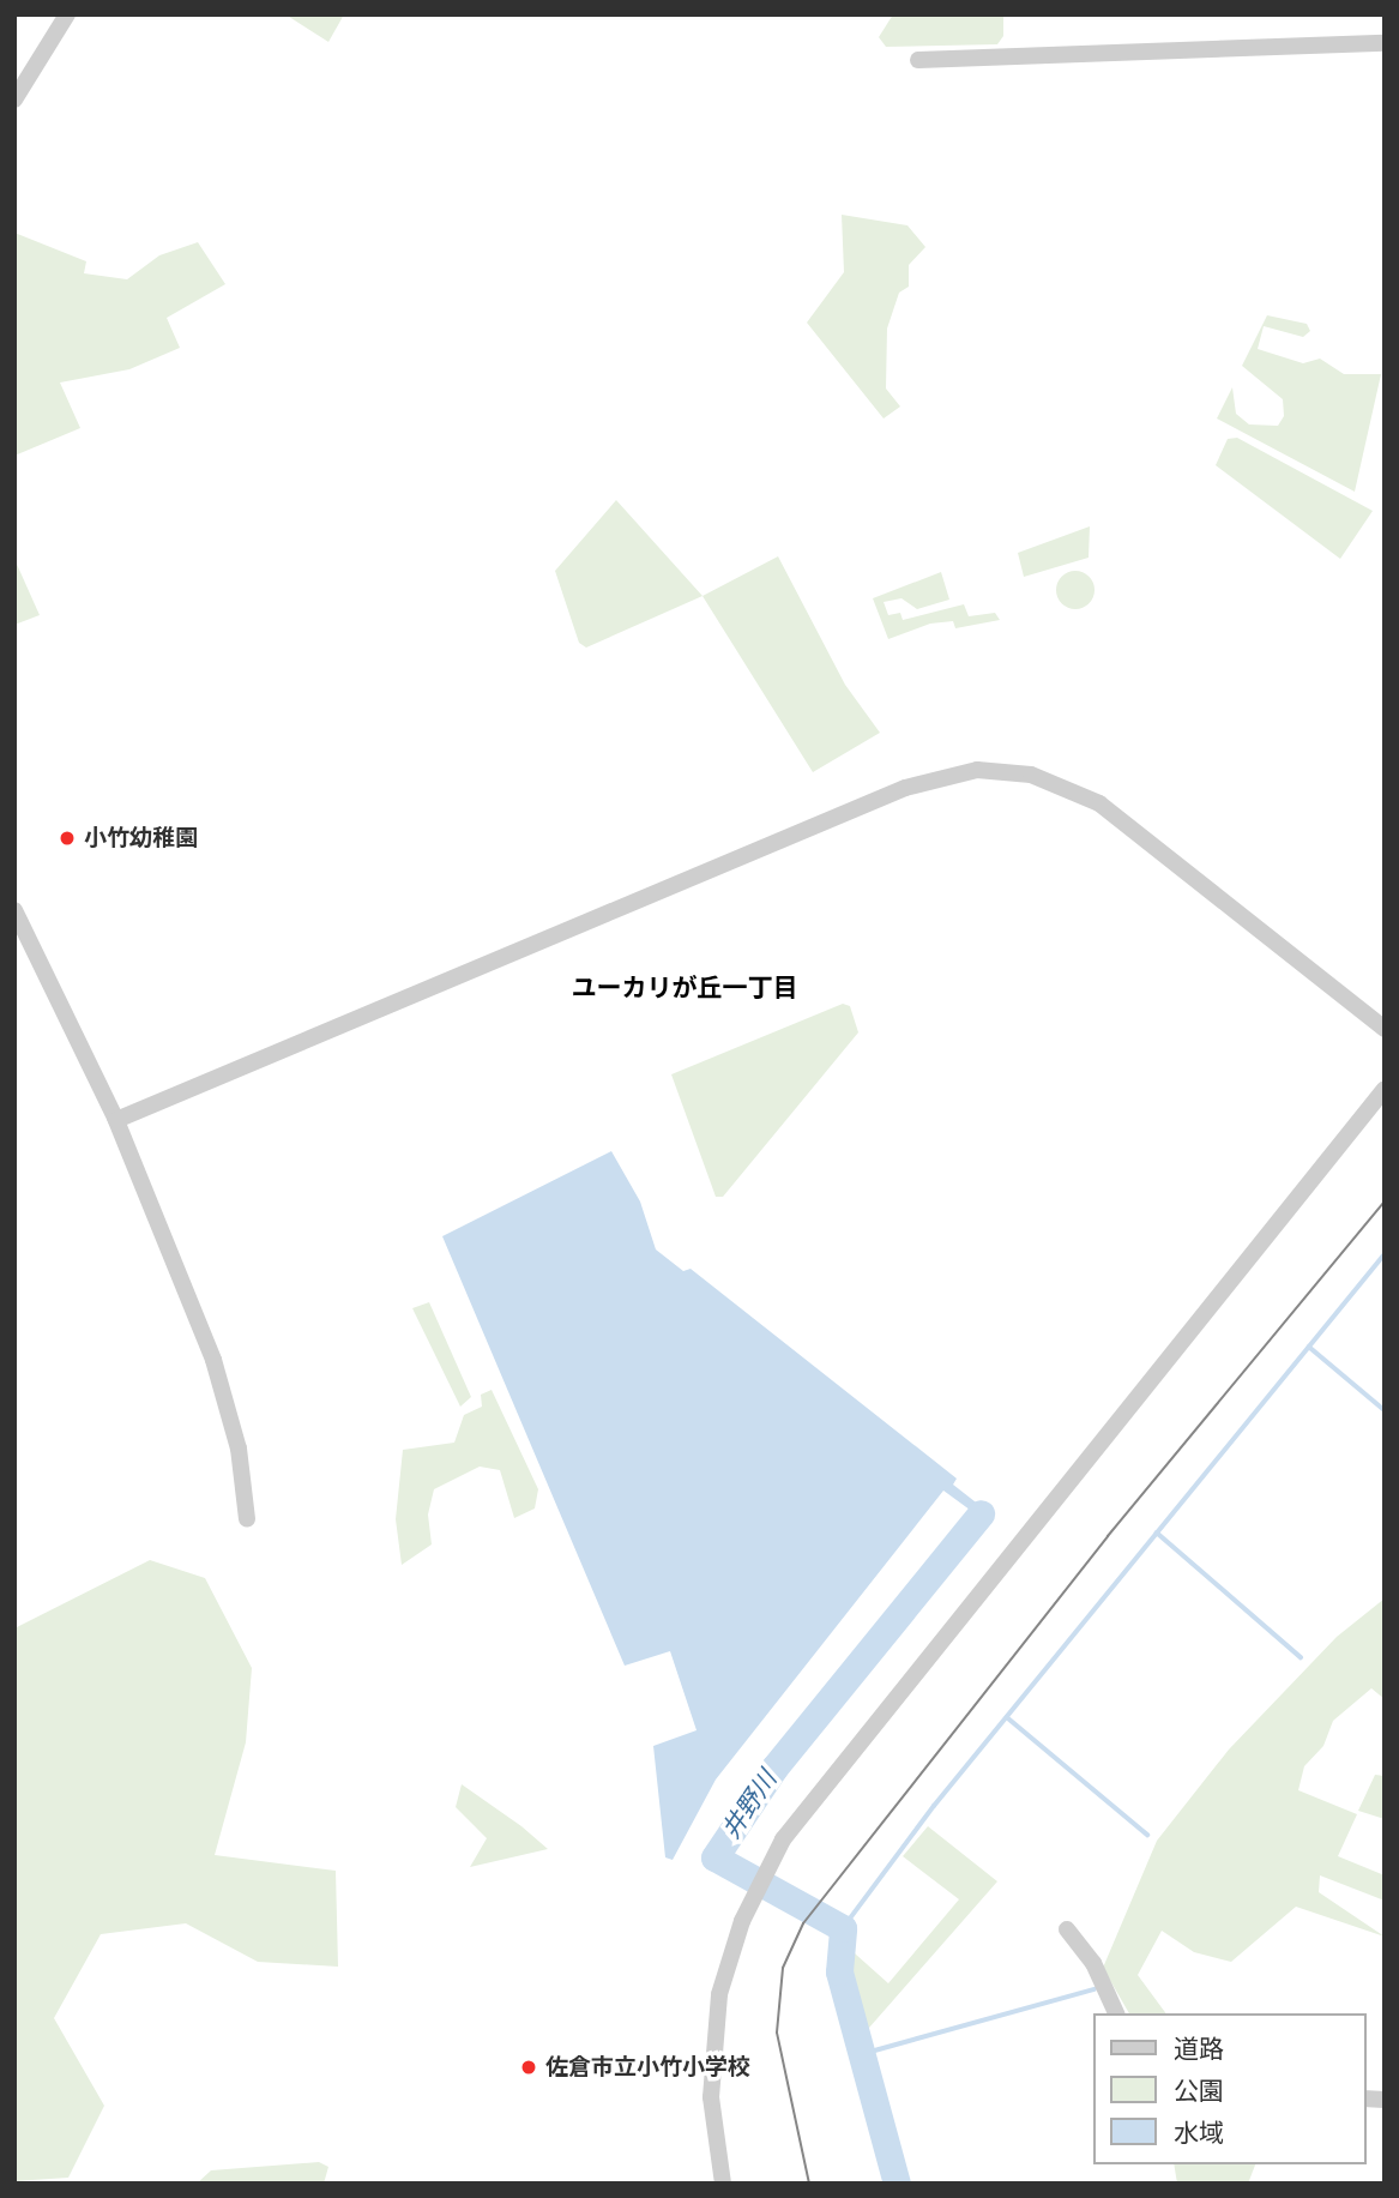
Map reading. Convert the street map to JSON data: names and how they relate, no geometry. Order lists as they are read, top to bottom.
{
  "districts": ["ユーカリが丘一丁目"],
  "water": ["井野川"],
  "places": ["小竹幼稚園", "佐倉市立小竹小学校"],
  "legend": ["道路", "公園", "水域"]
}
